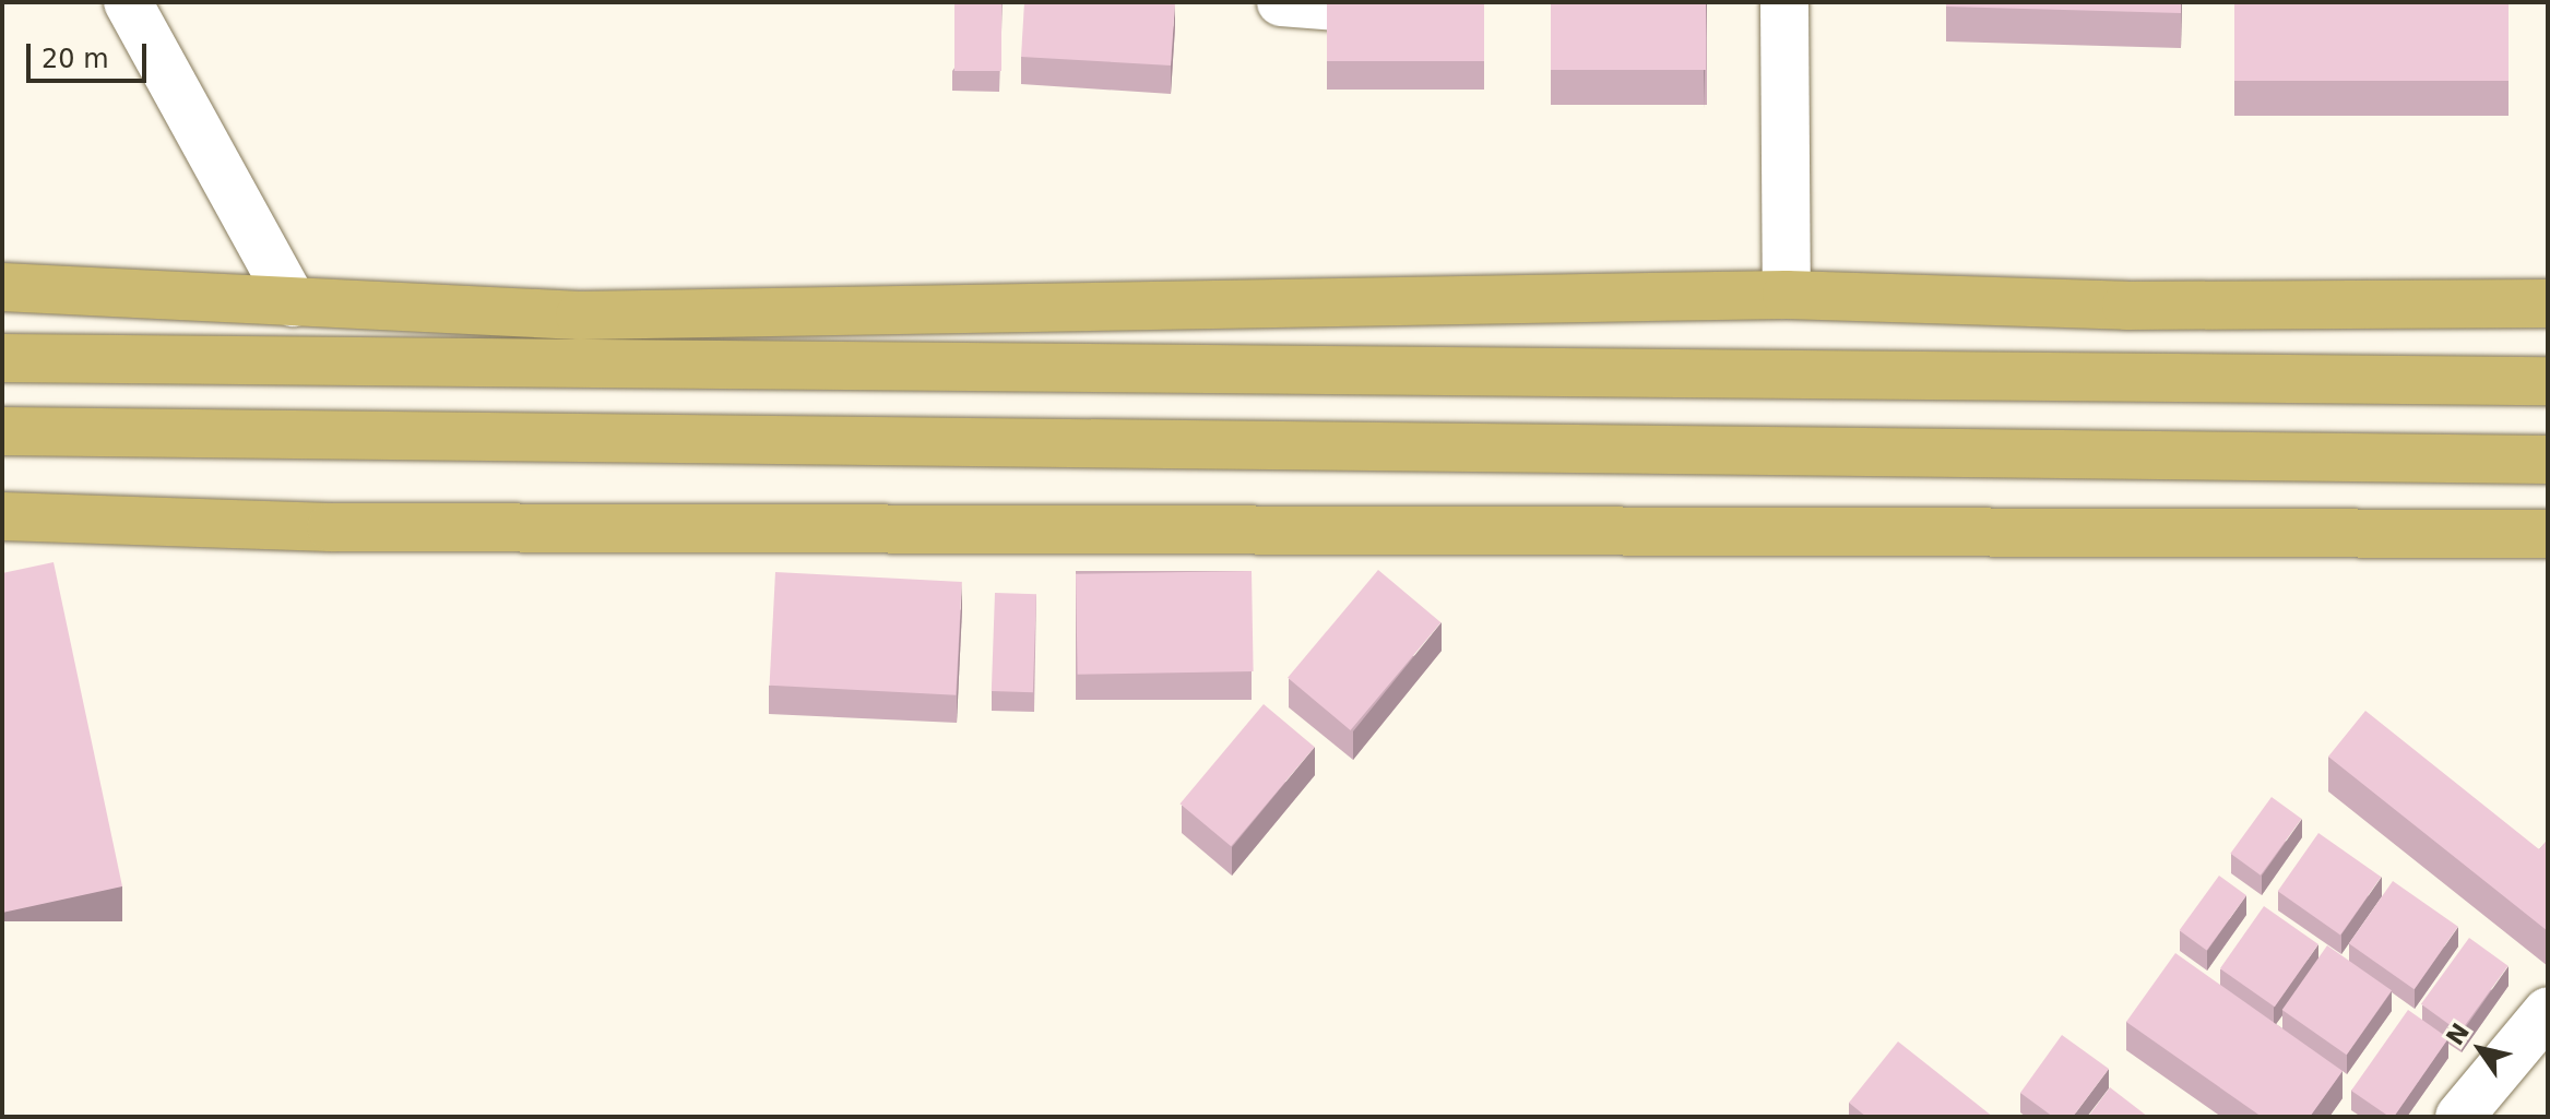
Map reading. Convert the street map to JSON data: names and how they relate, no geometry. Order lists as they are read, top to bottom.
{
  "scale_bar": "20 m",
  "north": "top left"
}
